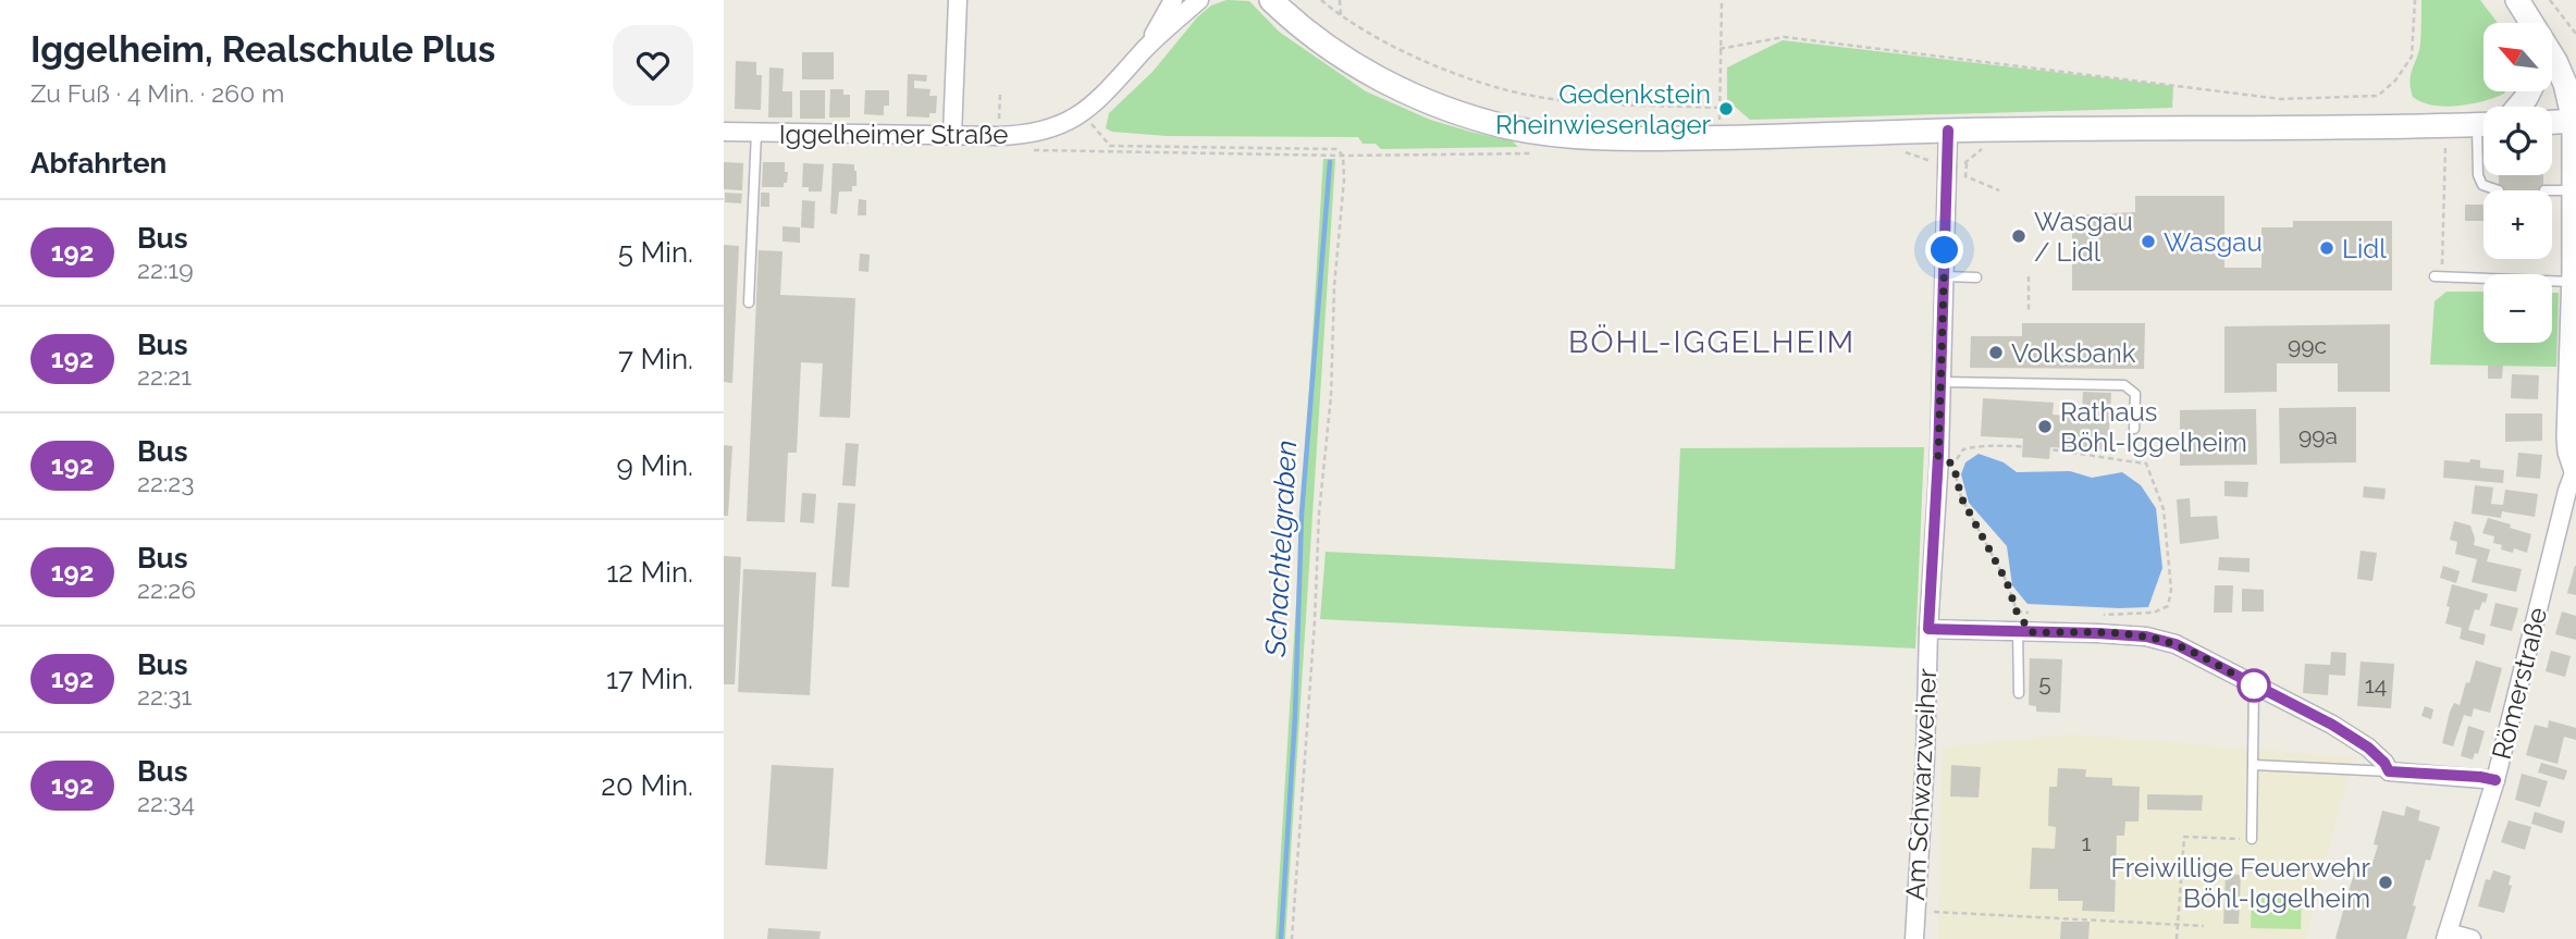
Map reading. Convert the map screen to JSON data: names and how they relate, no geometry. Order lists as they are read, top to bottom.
{
  "streets": {
    "street": ["Iggelheimer Straße", "Römerstraße", "Am Schwarzweiher"]
  },
  "districts": ["BÖHL-IGGELHEIM"],
  "water": ["Schachtelgraben"],
  "places": [
    "Gedenkstein Rheinwiesenlager",
    "Wasgau / Lidl",
    "Wasgau",
    "Lidl",
    "Volksbank",
    "Rathaus Böhl-Iggelheim",
    "Freiwillige Feuerwehr Böhl-Iggelheim"
  ],
  "lines": ["bus line 192"],
  "house_numbers": [
    "99c",
    "99a",
    "5",
    "14",
    "1"
  ],
  "north": "top left",
  "page": {
    "heading": [
      ["Iggelheim, Realschule Plus", "Zu Fuß · 4 Min. · 260 m"],
      "Abfahrten"
    ],
    "map_buttons": ["+", "−"],
    "list": [
      {
        "mark": "192",
        "name": "Bus",
        "note": "22:19",
        "value": "5 Min."
      },
      {
        "mark": "192",
        "name": "Bus",
        "note": "22:21",
        "value": "7 Min."
      },
      {
        "mark": "192",
        "name": "Bus",
        "note": "22:23",
        "value": "9 Min."
      },
      {
        "mark": "192",
        "name": "Bus",
        "note": "22:26",
        "value": "12 Min."
      },
      {
        "mark": "192",
        "name": "Bus",
        "note": "22:31",
        "value": "17 Min."
      },
      {
        "mark": "192",
        "name": "Bus",
        "note": "22:34",
        "value": "20 Min."
      }
    ]
  }
}
